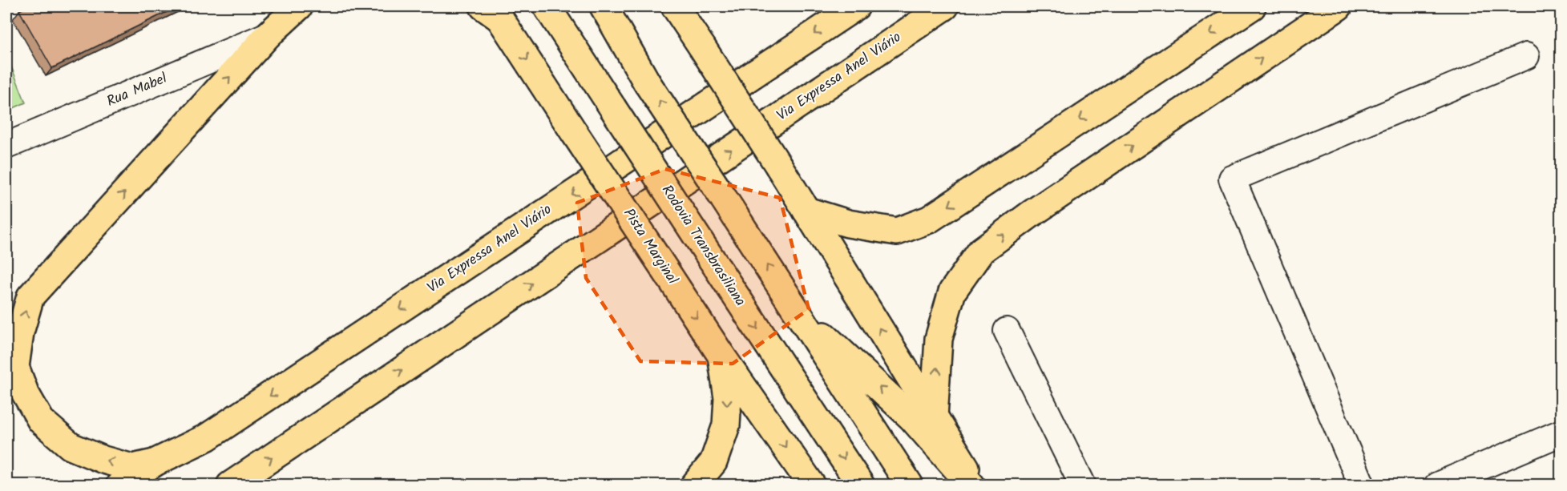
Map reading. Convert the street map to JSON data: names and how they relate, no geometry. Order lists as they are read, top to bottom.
{
  "streets": {
    "main road": ["Via Expressa Anel Viário", "Rodovia Transbrasiliana", "Pista Marginal"],
    "street": ["Rua Mabel"]
  }
}
